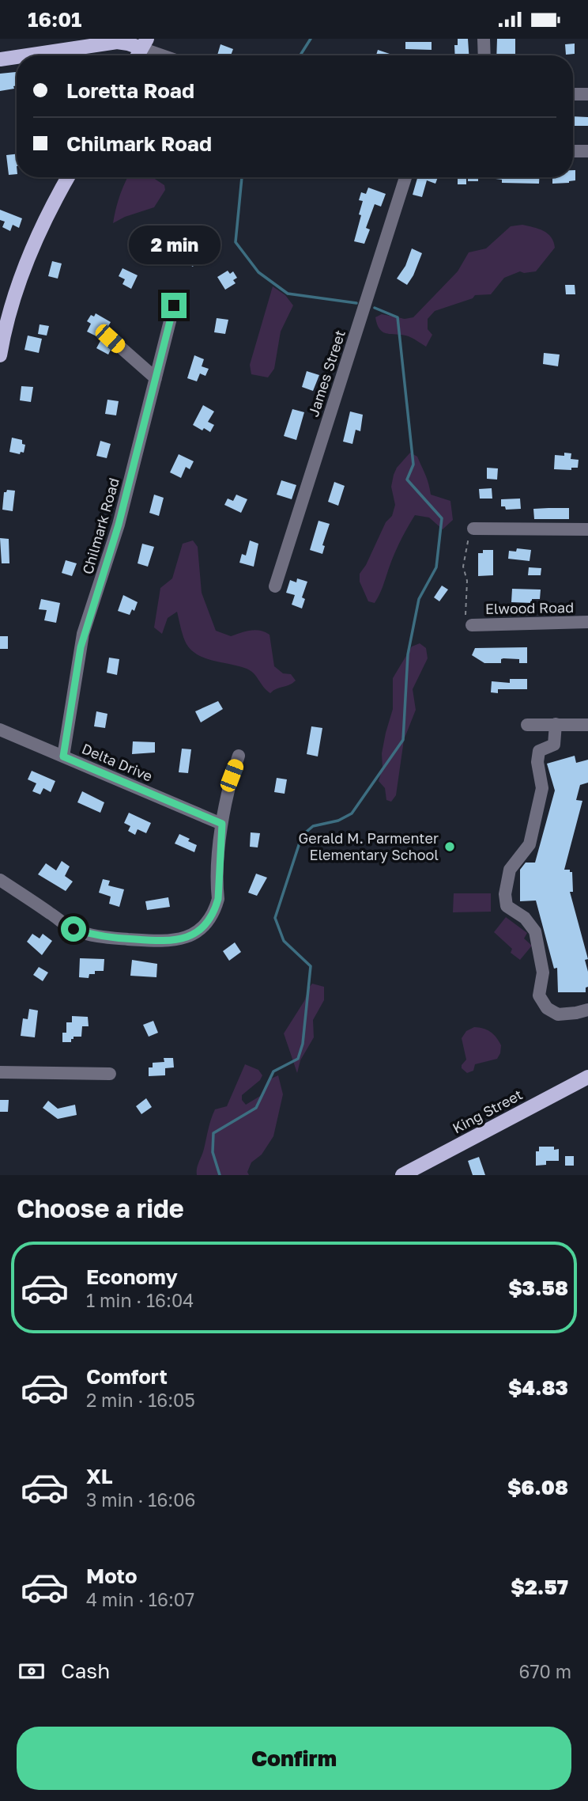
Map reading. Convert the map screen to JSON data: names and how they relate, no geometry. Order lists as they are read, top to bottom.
{
  "streets": {
    "main road": ["King Street"],
    "street": [
      "James Street",
      "Chilmark Road",
      "Elwood Road",
      "Delta Drive"
    ]
  },
  "crossings": [
    ["Chilmark Road", "Delta Drive"]
  ],
  "places": ["Gerald M. Parmenter Elementary School"],
  "page": {
    "status": "16:01",
    "banner": ["Loretta Road", "Chilmark Road"],
    "bubble": "2 min",
    "heading": "Choose a ride",
    "list": [
      {
        "name": "Economy",
        "note": "1 min · 16:04",
        "value": "$3.58"
      },
      {
        "name": "Comfort",
        "note": "2 min · 16:05",
        "value": "$4.83"
      },
      {
        "name": "XL",
        "note": "3 min · 16:06",
        "value": "$6.08"
      },
      {
        "name": "Moto",
        "note": "4 min · 16:07",
        "value": "$2.57"
      }
    ],
    "pay": ["Cash", "670 m"],
    "buttons": "Confirm"
  }
}
